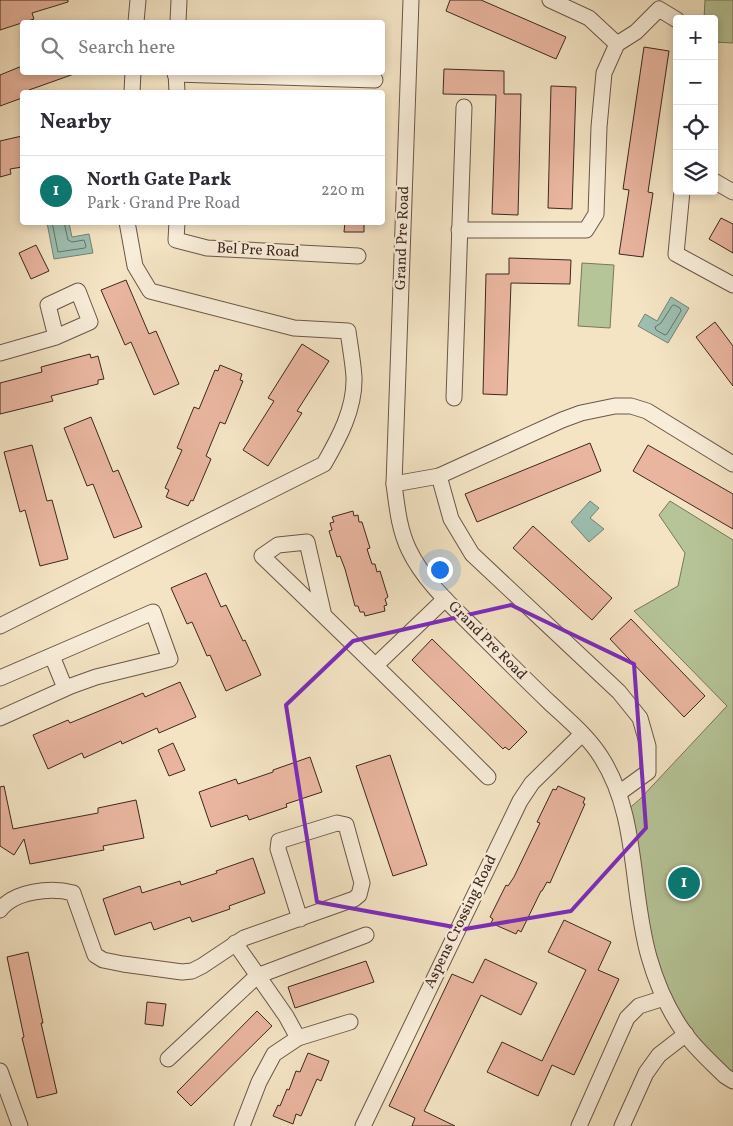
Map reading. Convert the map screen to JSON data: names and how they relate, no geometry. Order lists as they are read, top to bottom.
{
  "streets": {
    "street": ["Grand Pre Road", "Bel Pre Road", "Aspens Crossing Road"]
  },
  "crossings": [
    ["Grand Pre Road", "Aspens Crossing Road"]
  ],
  "page": {
    "map_buttons": ["+", "−"],
    "search": "Search here",
    "heading": "Nearby",
    "list": [
      {
        "mark": "1",
        "name": "North Gate Park",
        "note": "Park · Grand Pre Road",
        "value": "220 m"
      }
    ],
    "pins": "1"
  }
}
